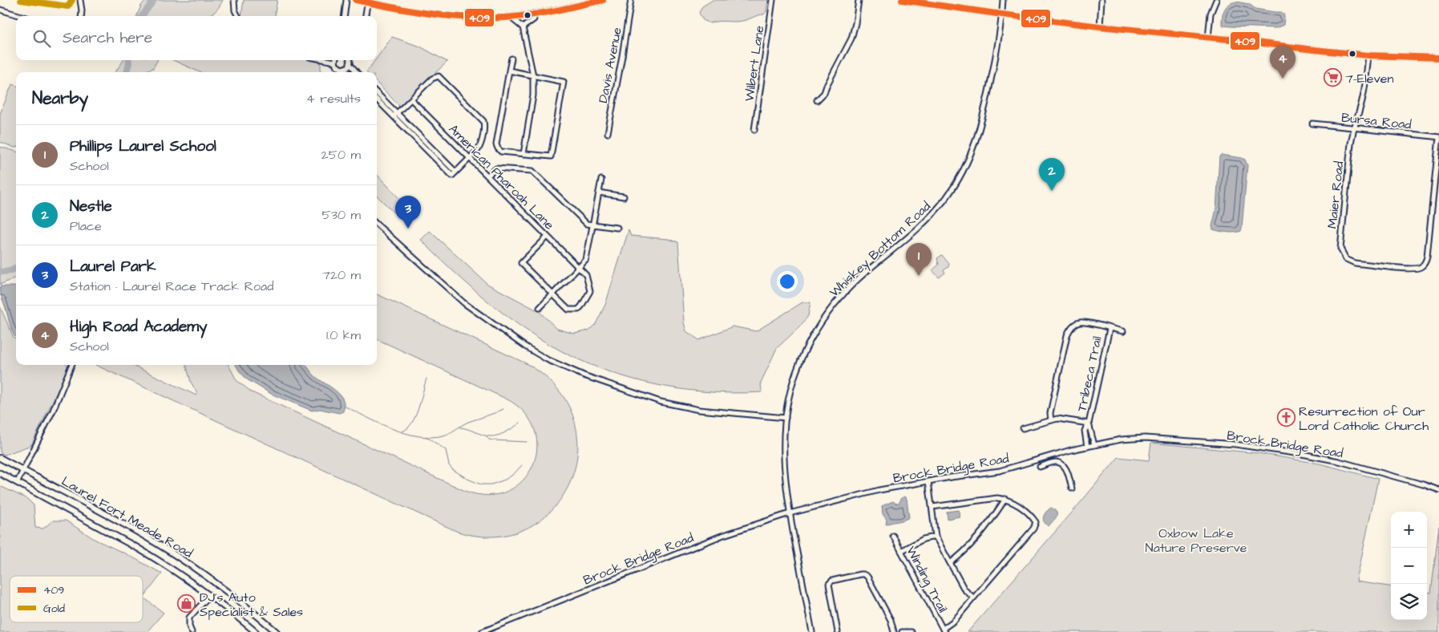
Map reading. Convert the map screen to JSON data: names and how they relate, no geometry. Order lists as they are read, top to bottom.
{
  "streets": {
    "main road": ["Laurel Fort Meade Road"],
    "street": [
      "Wilbert Lane",
      "Davis Avenue",
      "Bursa Road",
      "American Pharoah Lane",
      "Maier Road",
      "Whiskey Bottom Road",
      "Tribeca Trail",
      "Brock Bridge Road",
      "Winding Trail"
    ]
  },
  "crossings": [
    ["Bursa Road", "Maier Road"],
    ["Whiskey Bottom Road", "Brock Bridge Road"],
    ["Tribeca Trail", "Brock Bridge Road"]
  ],
  "parks": ["Oxbow Lake Nature Preserve"],
  "places": {
    "supermarket": ["7-Eleven"],
    "church": ["Resurrection of Our Lord Catholic Church"],
    "shop": ["DJ's Auto Specialist & Sales"]
  },
  "lines": ["transit line 409", "transit line Gold"],
  "legend": ["409", "Gold"],
  "page": {
    "search": "Search here",
    "pins": [
      "4",
      "2",
      "3",
      "1"
    ],
    "heading": ["Nearby", "4 results"],
    "list": [
      {
        "mark": "1",
        "name": "Phillips Laurel School",
        "note": "School",
        "value": "250 m"
      },
      {
        "mark": "2",
        "name": "Nestle",
        "note": "Place",
        "value": "530 m"
      },
      {
        "mark": "3",
        "name": "Laurel Park",
        "note": "Station · Laurel Race Track Road",
        "value": "720 m"
      },
      {
        "mark": "4",
        "name": "High Road Academy",
        "note": "School",
        "value": "1.0 km"
      }
    ],
    "map_buttons": ["+", "−"]
  }
}
